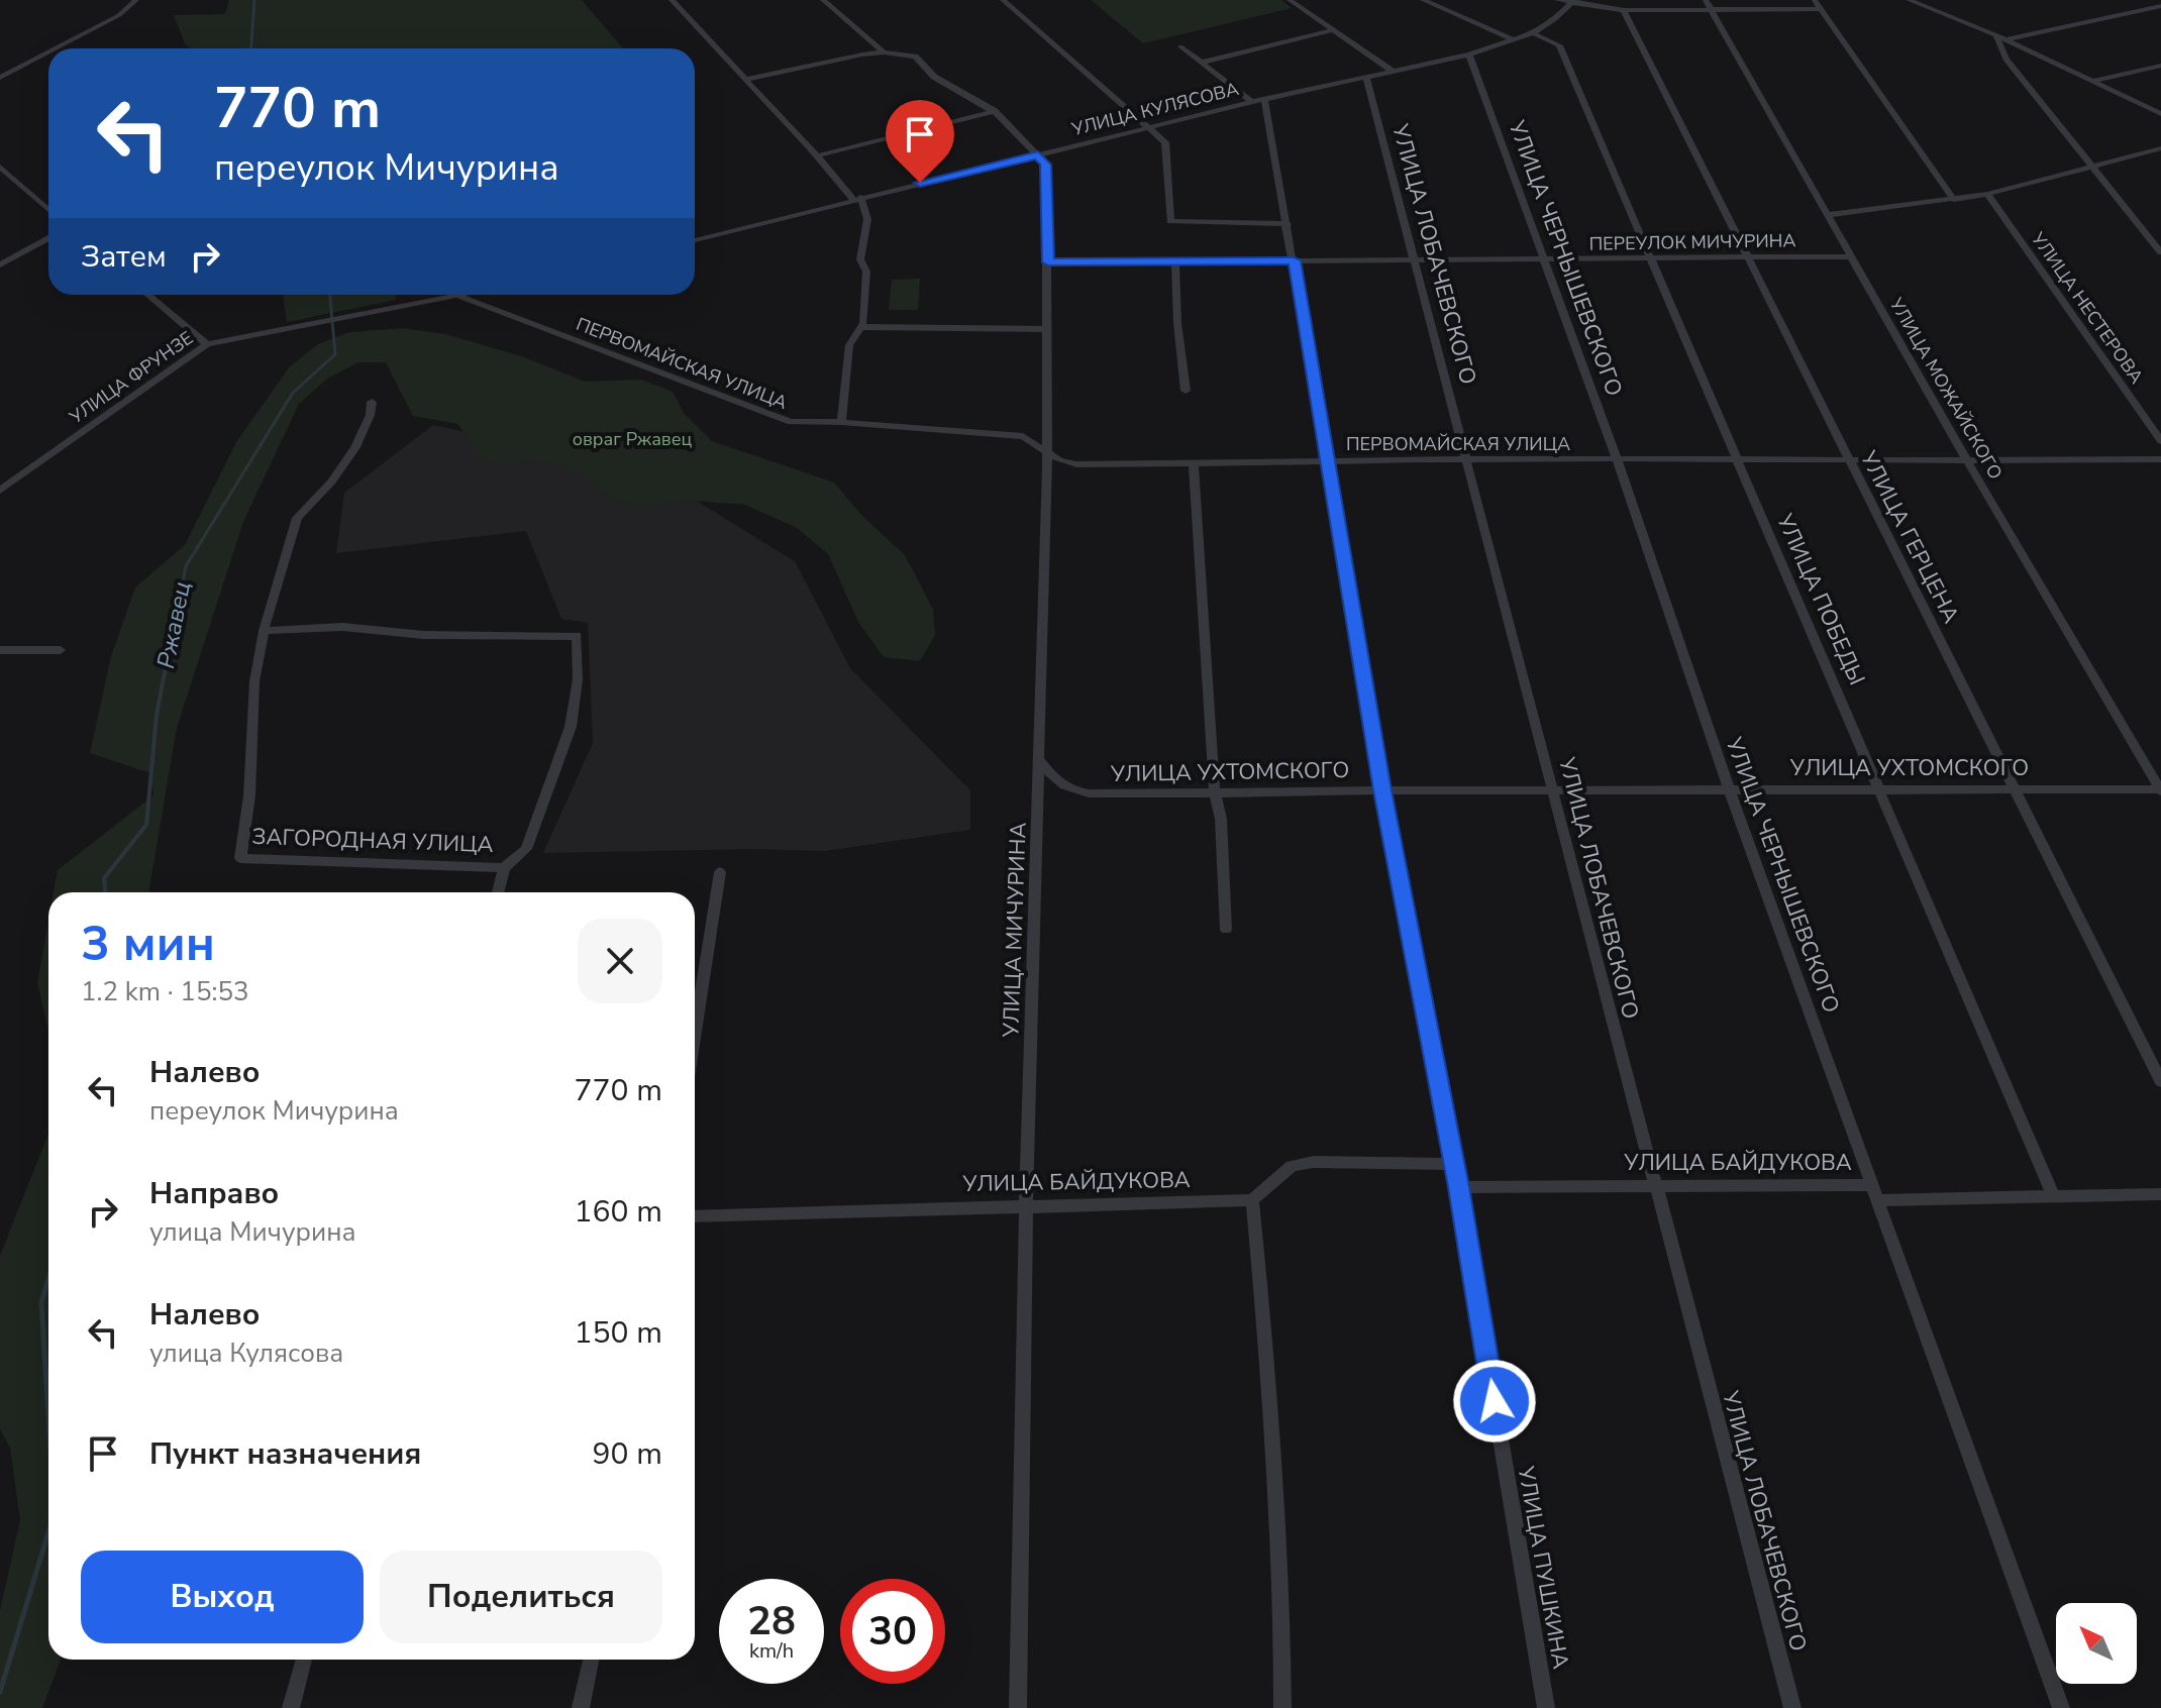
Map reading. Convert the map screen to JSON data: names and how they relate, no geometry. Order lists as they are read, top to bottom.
{
  "streets": {
    "street": [
      "УЛИЦА КУЛЯСОВА",
      "ПЕРЕУЛОК МИЧУРИНА",
      "УЛИЦА ЛОБАЧЕВСКОГО",
      "УЛИЦА ЧЕРНЫШЕВСКОГО",
      "УЛИЦА НЕСТЕРОВА",
      "ПЕРВОМАЙСКАЯ УЛИЦА",
      "УЛИЦА ФРУНЗЕ",
      "УЛИЦА МОЖАЙСКОГО",
      "УЛИЦА ГЕРЦЕНА",
      "УЛИЦА ПОБЕДЫ",
      "УЛИЦА УХТОМСКОГО",
      "ЗАГОРОДНАЯ УЛИЦА",
      "УЛИЦА МИЧУРИНА",
      "УЛИЦА БАЙДУКОВА",
      "УЛИЦА ПУШКИНА"
    ]
  },
  "crossings": [
    ["УЛИЦА КУЛЯСОВА", "УЛИЦА ЛОБАЧЕВСКОГО"],
    ["УЛИЦА КУЛЯСОВА", "УЛИЦА ЧЕРНЫШЕВСКОГО"],
    ["УЛИЦА КУЛЯСОВА", "УЛИЦА ПОБЕДЫ"],
    ["УЛИЦА КУЛЯСОВА", "УЛИЦА МИЧУРИНА"],
    ["УЛИЦА КУЛЯСОВА", "УЛИЦА ПУШКИНА"],
    ["ПЕРЕУЛОК МИЧУРИНА", "УЛИЦА ЛОБАЧЕВСКОГО"],
    ["ПЕРЕУЛОК МИЧУРИНА", "УЛИЦА ЧЕРНЫШЕВСКОГО"],
    ["ПЕРЕУЛОК МИЧУРИНА", "УЛИЦА МОЖАЙСКОГО"],
    ["ПЕРЕУЛОК МИЧУРИНА", "УЛИЦА ГЕРЦЕНА"],
    ["ПЕРЕУЛОК МИЧУРИНА", "УЛИЦА ПОБЕДЫ"],
    ["ПЕРЕУЛОК МИЧУРИНА", "УЛИЦА МИЧУРИНА"],
    ["ПЕРЕУЛОК МИЧУРИНА", "УЛИЦА ПУШКИНА"],
    ["УЛИЦА ЛОБАЧЕВСКОГО", "ПЕРВОМАЙСКАЯ УЛИЦА"],
    ["УЛИЦА ЛОБАЧЕВСКОГО", "УЛИЦА УХТОМСКОГО"],
    ["УЛИЦА ЛОБАЧЕВСКОГО", "УЛИЦА БАЙДУКОВА"],
    ["УЛИЦА ЧЕРНЫШЕВСКОГО", "ПЕРВОМАЙСКАЯ УЛИЦА"],
    ["УЛИЦА ЧЕРНЫШЕВСКОГО", "УЛИЦА УХТОМСКОГО"],
    ["УЛИЦА ЧЕРНЫШЕВСКОГО", "УЛИЦА БАЙДУКОВА"],
    ["ПЕРВОМАЙСКАЯ УЛИЦА", "УЛИЦА МОЖАЙСКОГО"],
    ["ПЕРВОМАЙСКАЯ УЛИЦА", "УЛИЦА ГЕРЦЕНА"],
    ["ПЕРВОМАЙСКАЯ УЛИЦА", "УЛИЦА ПОБЕДЫ"],
    ["ПЕРВОМАЙСКАЯ УЛИЦА", "УЛИЦА МИЧУРИНА"],
    ["ПЕРВОМАЙСКАЯ УЛИЦА", "УЛИЦА ПУШКИНА"],
    ["УЛИЦА МОЖАЙСКОГО", "УЛИЦА УХТОМСКОГО"],
    ["УЛИЦА ГЕРЦЕНА", "УЛИЦА УХТОМСКОГО"],
    ["УЛИЦА ПОБЕДЫ", "УЛИЦА УХТОМСКОГО"],
    ["УЛИЦА УХТОМСКОГО", "УЛИЦА МИЧУРИНА"],
    ["УЛИЦА УХТОМСКОГО", "УЛИЦА ПУШКИНА"],
    ["УЛИЦА МИЧУРИНА", "УЛИЦА БАЙДУКОВА"],
    ["УЛИЦА БАЙДУКОВА", "УЛИЦА ПУШКИНА"]
  ],
  "water": ["Ржавец"],
  "parks": ["овраг Ржавец"],
  "north": "top left",
  "page": {
    "turn": ["770 m", "переулок Мичурина"],
    "then": "Затем",
    "heading": ["3 мин", "1.2 km · 15:53"],
    "list": [
      {
        "name": "Налево",
        "note": "переулок Мичурина",
        "value": "770 m"
      },
      {
        "name": "Направо",
        "note": "улица Мичурина",
        "value": "160 m"
      },
      {
        "name": "Налево",
        "note": "улица Кулясова",
        "value": "150 m"
      },
      {
        "name": "Пункт назначения",
        "value": "90 m"
      }
    ],
    "buttons": ["Выход", "Поделиться"],
    "speed": "28 km/h",
    "limit": "30"
  }
}
